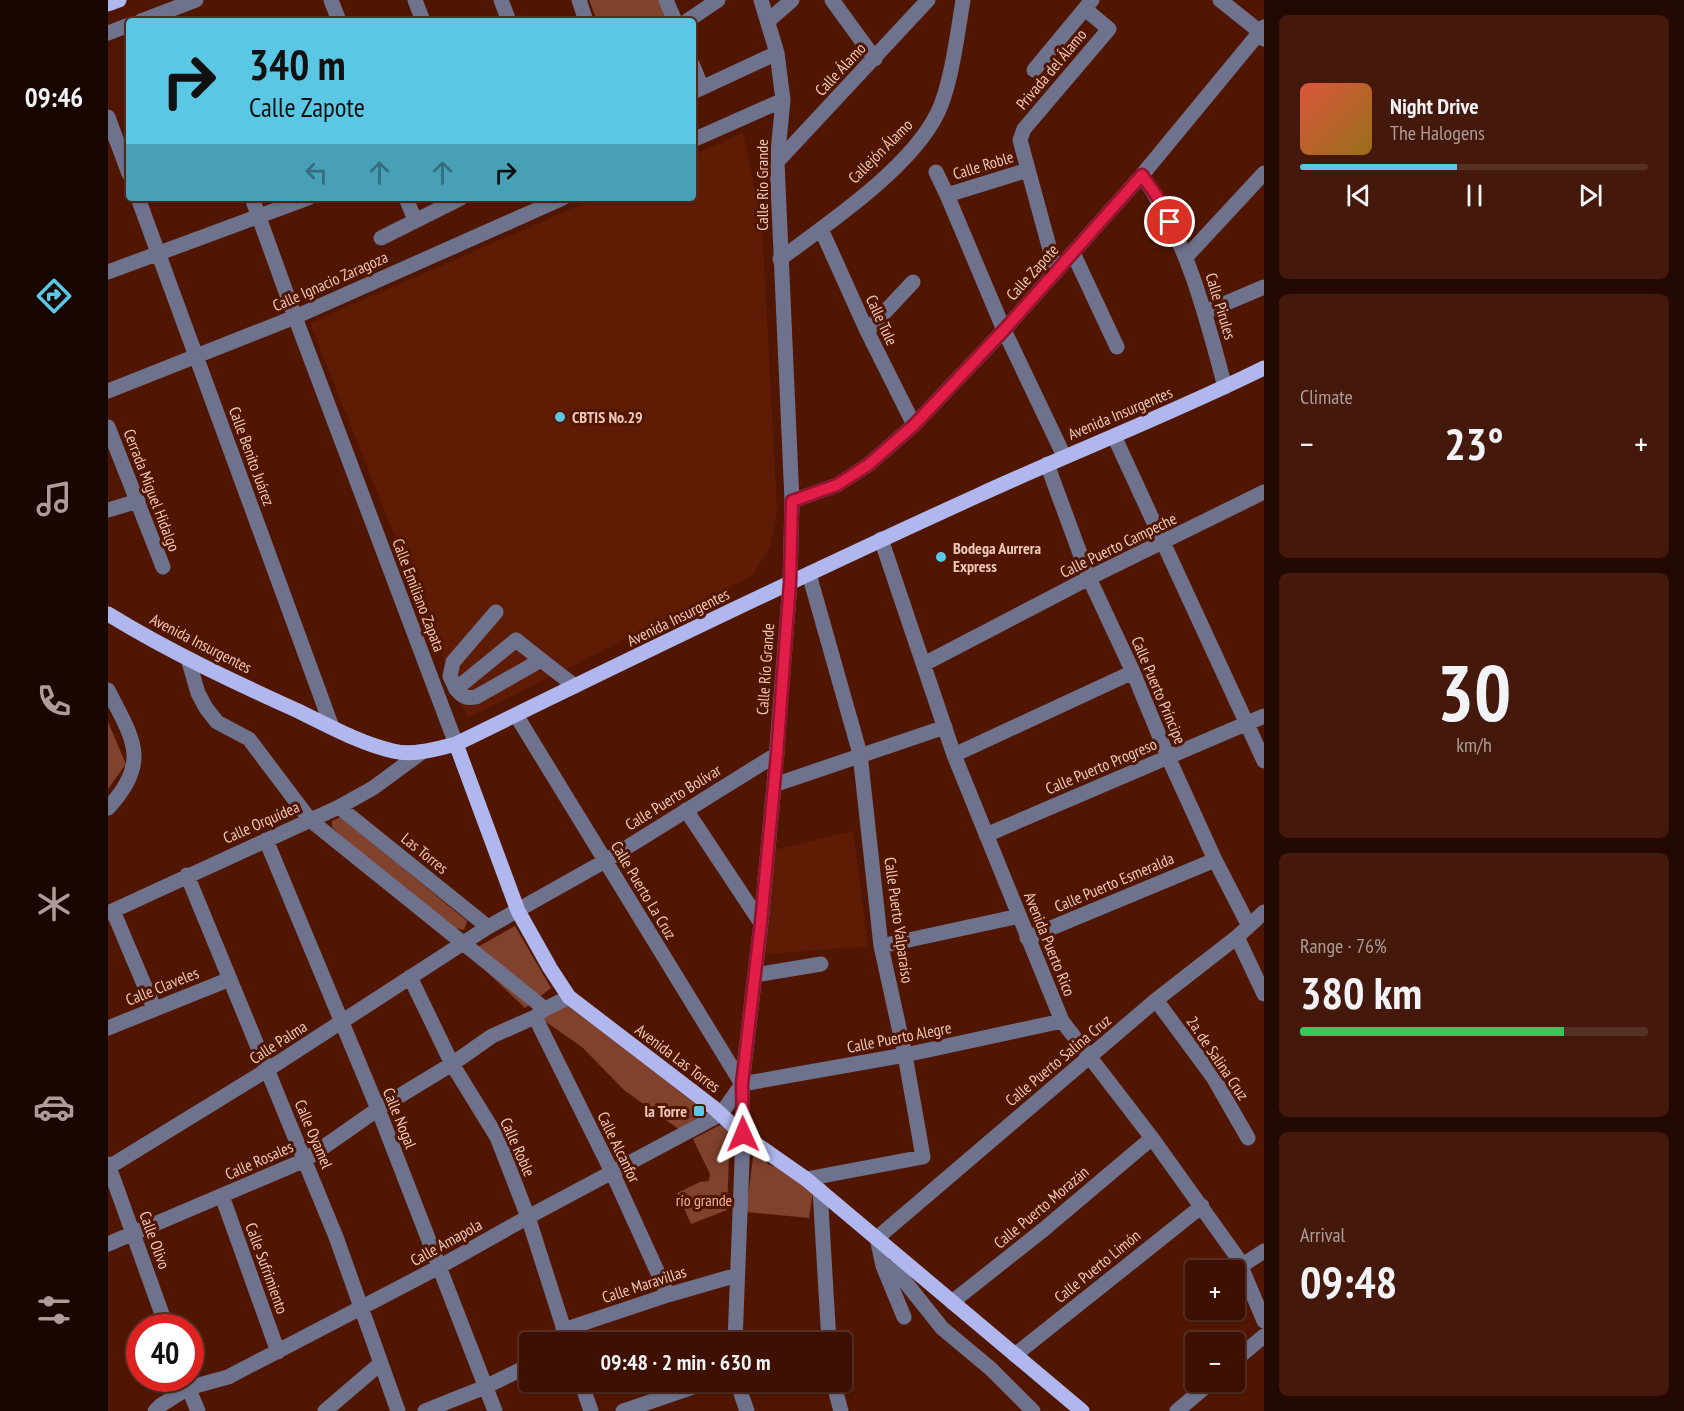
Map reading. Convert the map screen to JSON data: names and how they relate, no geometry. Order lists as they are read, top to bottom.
{
  "streets": {
    "main road": ["Avenida Insurgentes", "Calle Emiliano Zapata", "Avenida Las Torres"],
    "street": [
      "Calle Álamo",
      "Privada del Álamo",
      "Callejón Álamo",
      "Calle Roble",
      "Calle Río Grande",
      "Calle Zapote",
      "Calle Ignacio Zaragoza",
      "Calle Pirules",
      "Calle Tule",
      "Calle Benito Juárez",
      "Cerrada Miguel Hidalgo",
      "Calle Puerto Campeche",
      "Calle Puerto Príncipe",
      "Calle Puerto Progreso",
      "Calle Puerto Bolívar",
      "Calle Orquídea",
      "Las Torres",
      "Calle Puerto Esmeralda",
      "Calle Puerto La Cruz",
      "Calle Puerto Valparaíso",
      "Avenida Puerto Rico",
      "Calle Claveles",
      "Calle Puerto Alegre",
      "Calle Palma",
      "2a. de Salina Cruz",
      "Calle Puerto Salina Cruz",
      "Calle Nogal",
      "Calle Oyamel",
      "Calle Alcanfor",
      "Calle Rosales",
      "Calle Puerto Morazán",
      "Calle Olivo",
      "Calle Amapola",
      "Calle Puerto Limón",
      "Calle Sufrimiento",
      "Calle Maravillas"
    ]
  },
  "crossings": [
    ["Calle Álamo", "Calle Río Grande"],
    ["Privada del Álamo", "Calle Roble"],
    ["Callejón Álamo", "Calle Río Grande"],
    ["Callejón Álamo", "Calle Tule"],
    ["Calle Roble", "Calle Palma"],
    ["Calle Roble", "Calle Rosales"],
    ["Calle Roble", "Calle Amapola"],
    ["Calle Río Grande", "Calle Zapote"],
    ["Calle Río Grande", "Avenida Insurgentes"],
    ["Calle Río Grande", "Calle Puerto Bolívar"],
    ["Calle Río Grande", "Calle Puerto La Cruz"],
    ["Calle Río Grande", "Calle Puerto Alegre"],
    ["Calle Río Grande", "Avenida Las Torres"],
    ["Calle Río Grande", "Calle Amapola"],
    ["Calle Río Grande", "Calle Maravillas"],
    ["Calle Zapote", "Calle Pirules"],
    ["Calle Zapote", "Calle Tule"],
    ["Calle Ignacio Zaragoza", "Calle Benito Juárez"],
    ["Calle Ignacio Zaragoza", "Calle Emiliano Zapata"],
    ["Calle Pirules", "Avenida Insurgentes"],
    ["Avenida Insurgentes", "Calle Benito Juárez"],
    ["Avenida Insurgentes", "Calle Emiliano Zapata"],
    ["Avenida Insurgentes", "Calle Puerto Príncipe"],
    ["Avenida Insurgentes", "Calle Orquídea"],
    ["Avenida Insurgentes", "Calle Puerto La Cruz"],
    ["Avenida Insurgentes", "Calle Puerto Valparaíso"],
    ["Avenida Insurgentes", "Avenida Puerto Rico"],
    ["Calle Puerto Campeche", "Calle Puerto Príncipe"],
    ["Calle Puerto Campeche", "Avenida Puerto Rico"],
    ["Calle Emiliano Zapata", "Calle Puerto Bolívar"],
    ["Calle Emiliano Zapata", "Avenida Las Torres"],
    ["Calle Emiliano Zapata", "Calle Rosales"],
    ["Calle Puerto Príncipe", "Calle Puerto Progreso"],
    ["Calle Puerto Príncipe", "Calle Puerto Esmeralda"],
    ["Calle Puerto Príncipe", "Calle Puerto Salina Cruz"],
    ["Calle Puerto Progreso", "Avenida Puerto Rico"],
    ["Calle Puerto Bolívar", "Las Torres"],
    ["Calle Puerto Bolívar", "Calle Puerto La Cruz"],
    ["Calle Puerto Bolívar", "Calle Palma"],
    ["Calle Orquídea", "Las Torres"],
    ["Calle Orquídea", "Calle Nogal"],
    ["Calle Orquídea", "Calle Oyamel"],
    ["Calle Puerto Esmeralda", "Avenida Puerto Rico"],
    ["Calle Puerto La Cruz", "Calle Puerto Alegre"],
    ["Calle Puerto La Cruz", "Calle Amapola"],
    ["Calle Puerto Valparaíso", "Calle Puerto Alegre"],
    ["Calle Puerto Valparaíso", "Avenida Las Torres"],
    ["Avenida Puerto Rico", "Calle Puerto Alegre"],
    ["Avenida Puerto Rico", "Calle Puerto Salina Cruz"],
    ["Avenida Puerto Rico", "Calle Puerto Morazán"],
    ["Avenida Puerto Rico", "Calle Puerto Limón"],
    ["Calle Claveles", "Calle Oyamel"],
    ["Calle Puerto Alegre", "Calle Amapola"],
    ["Calle Palma", "Calle Nogal"],
    ["Calle Palma", "Calle Oyamel"],
    ["Calle Palma", "Calle Olivo"],
    ["Avenida Las Torres", "Calle Puerto Salina Cruz"],
    ["Avenida Las Torres", "Calle Rosales"],
    ["Avenida Las Torres", "Calle Puerto Morazán"],
    ["Avenida Las Torres", "Calle Amapola"],
    ["Avenida Las Torres", "Calle Puerto Limón"],
    ["2a. de Salina Cruz", "Calle Puerto Salina Cruz"],
    ["Calle Nogal", "Calle Rosales"],
    ["Calle Nogal", "Calle Amapola"],
    ["Calle Oyamel", "Calle Rosales"],
    ["Calle Oyamel", "Calle Amapola"],
    ["Calle Alcanfor", "Calle Rosales"],
    ["Calle Alcanfor", "Calle Amapola"],
    ["Calle Alcanfor", "Calle Maravillas"],
    ["Calle Rosales", "Calle Olivo"],
    ["Calle Rosales", "Calle Sufrimiento"],
    ["Calle Amapola", "Calle Sufrimiento"]
  ],
  "parks": ["río grande"],
  "places": {
    "other": ["CBTIS No.29", "Bodega Aurrera Express"],
    "transit": ["la Torre"]
  },
  "page": {
    "tabs": "09:46",
    "turn": ["340 m", "Calle Zapote"],
    "song": ["Night Drive", "The Halogens"],
    "tile": [
      "Climate",
      ["30", "km/h"],
      ["Range · 76%", "380 km"],
      ["Arrival", "09:48"]
    ],
    "heat": ["−", "23°", "+"],
    "map_buttons": ["+", "−"],
    "limit": "40",
    "trip": "09:48 · 2 min · 630 m"
  }
}
